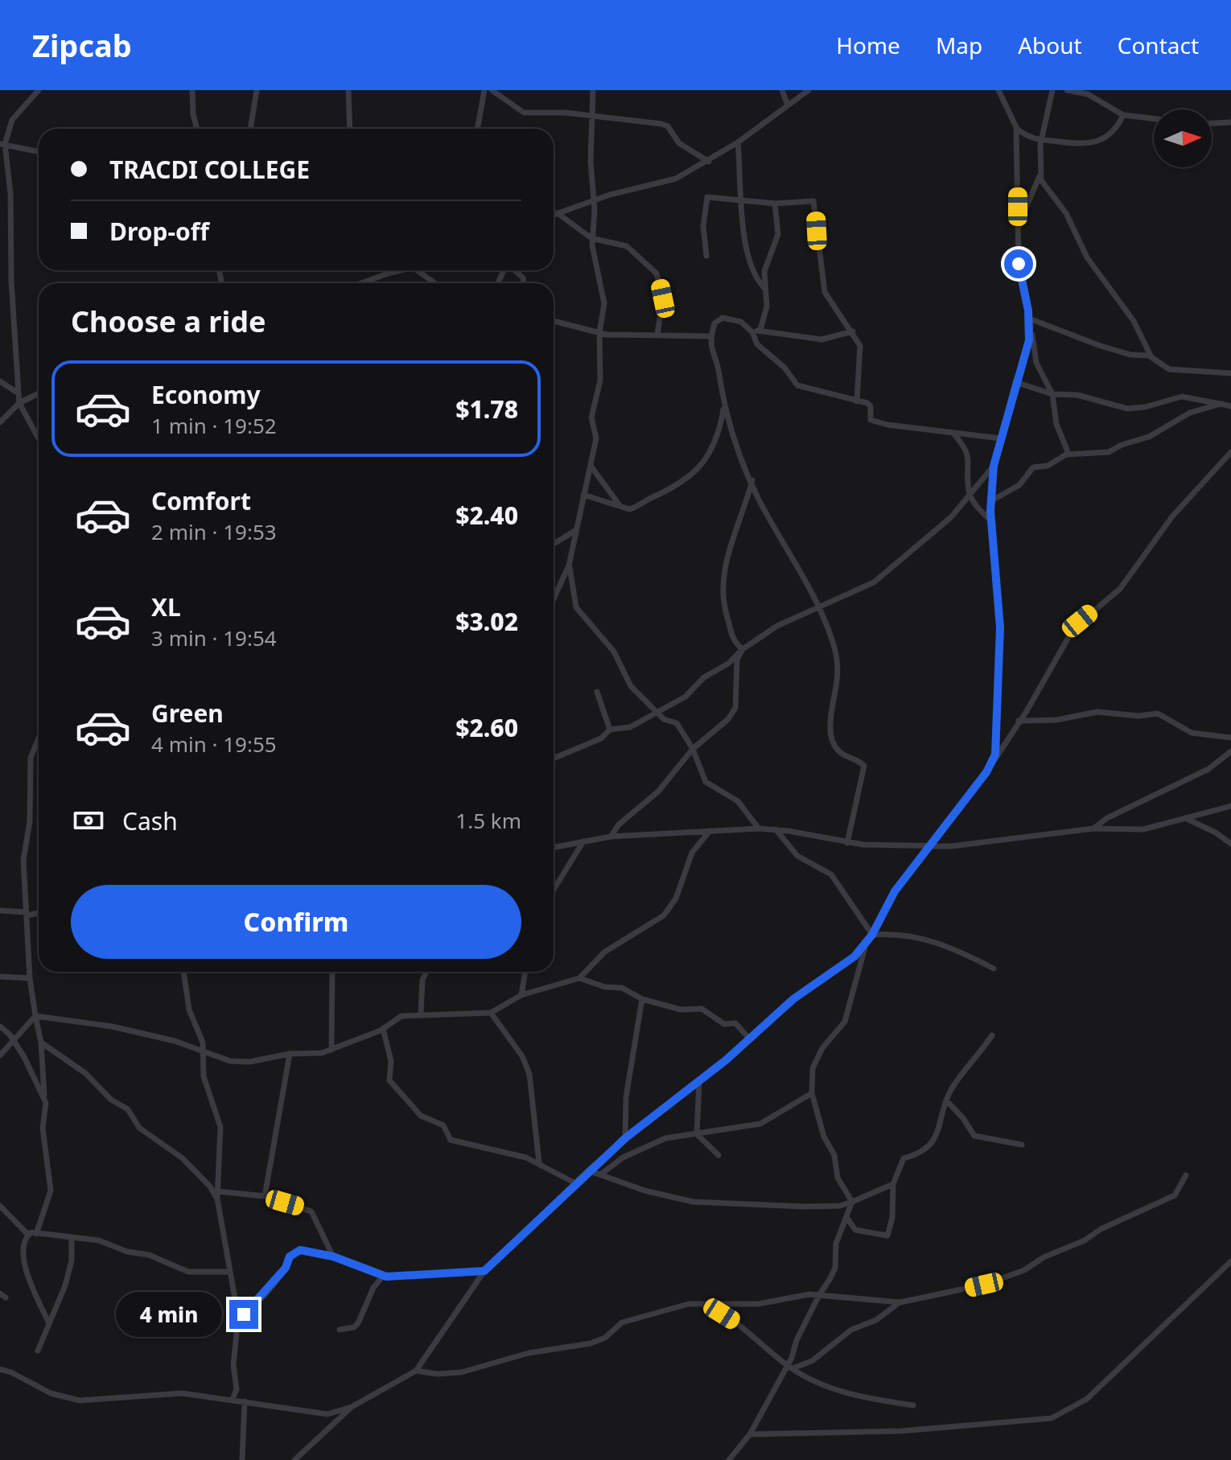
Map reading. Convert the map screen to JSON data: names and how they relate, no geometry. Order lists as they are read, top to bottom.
{
  "north": "right",
  "page": {
    "header": "Zipcab",
    "nav": [
      "Home",
      "Map",
      "About",
      "Contact"
    ],
    "banner": ["TRACDI COLLEGE", "Drop-off"],
    "heading": "Choose a ride",
    "list": [
      {
        "name": "Economy",
        "note": "1 min · 19:52",
        "value": "$1.78"
      },
      {
        "name": "Comfort",
        "note": "2 min · 19:53",
        "value": "$2.40"
      },
      {
        "name": "XL",
        "note": "3 min · 19:54",
        "value": "$3.02"
      },
      {
        "name": "Green",
        "note": "4 min · 19:55",
        "value": "$2.60"
      }
    ],
    "pay": ["Cash", "1.5 km"],
    "buttons": "Confirm",
    "bubble": "4 min"
  }
}
